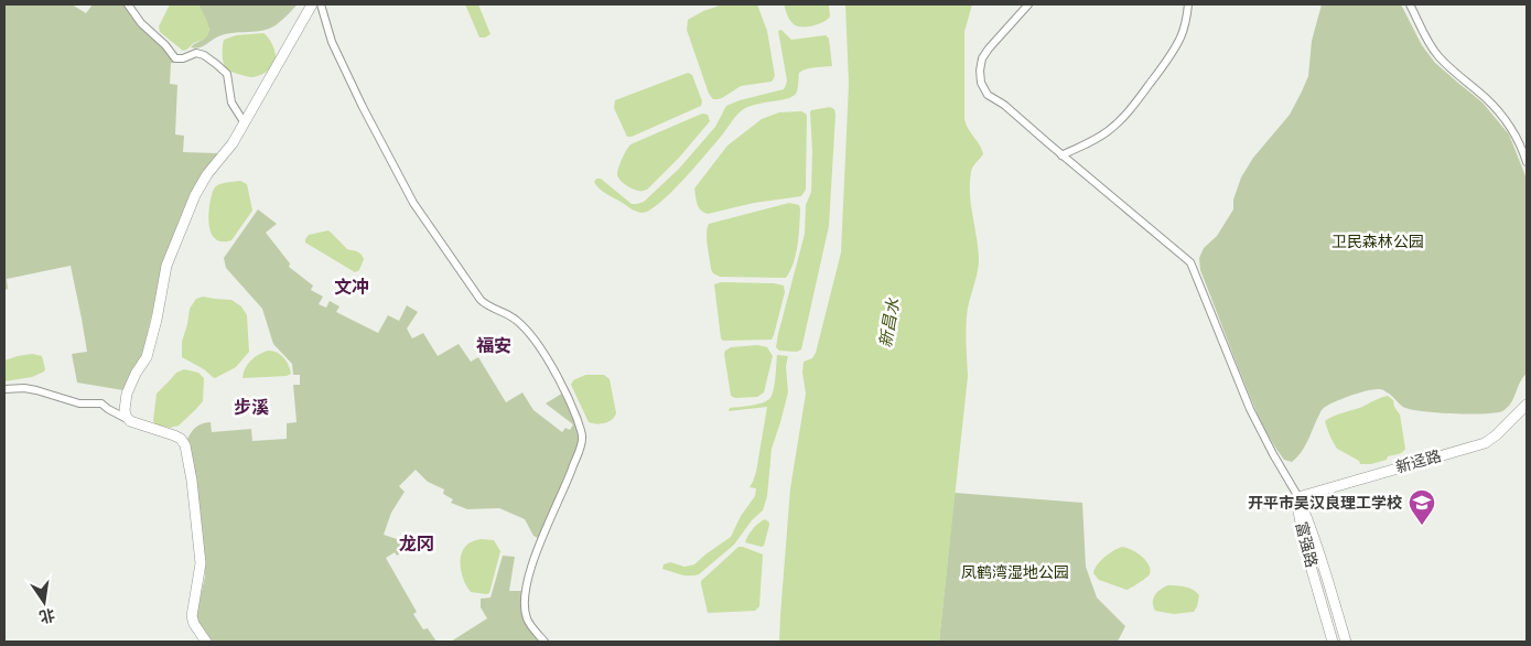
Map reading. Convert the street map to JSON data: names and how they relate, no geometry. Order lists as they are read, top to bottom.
{
  "streets": {
    "street": ["新迳路", "富强路"]
  },
  "crossings": [
    ["新迳路", "富强路"]
  ],
  "districts": [
    "文冲",
    "福安",
    "步溪",
    "龙冈"
  ],
  "water": ["新昌水"],
  "parks": ["卫民森林公园", "凤鹤湾湿地公园"],
  "places": {
    "school or university": ["开平市吴汉良理工学校"]
  },
  "north": "bottom"
}
